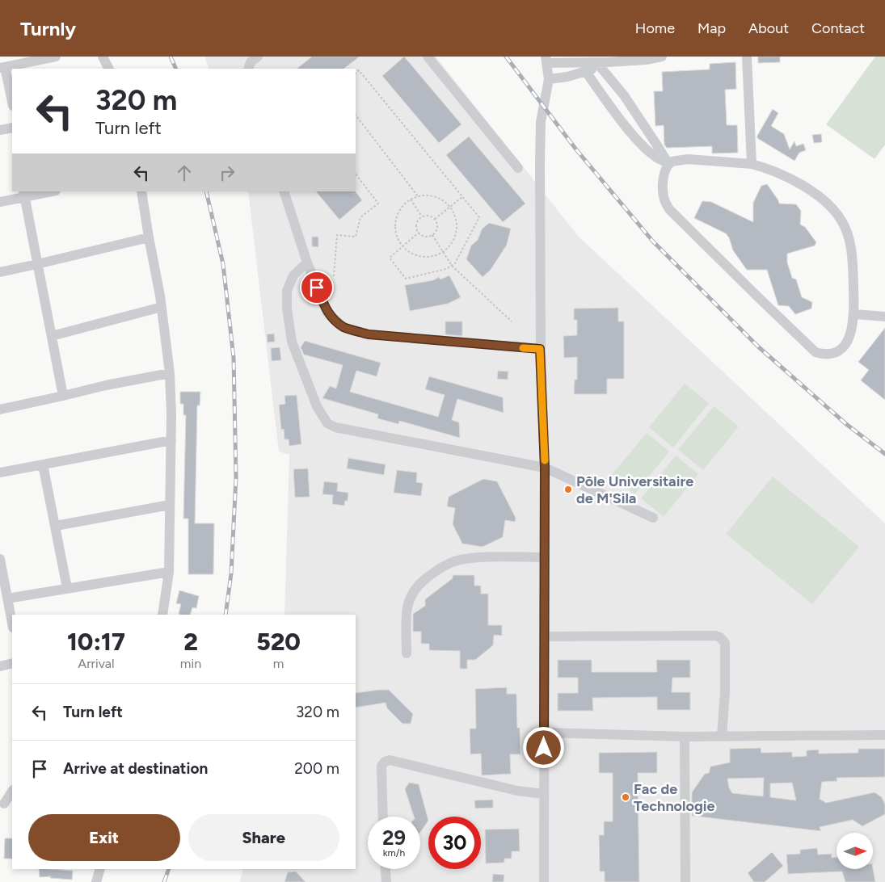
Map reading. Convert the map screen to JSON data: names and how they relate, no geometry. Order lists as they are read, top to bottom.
{
  "places": ["Pôle Universitaire de M'Sila", "Fac de Technologie"],
  "north": "right",
  "page": {
    "header": "Turnly",
    "nav": [
      "Home",
      "Map",
      "About",
      "Contact"
    ],
    "turn": ["320 m", "Turn left"],
    "eta": [
      "10:17",
      "Arrival",
      "2",
      "min",
      "520",
      "m"
    ],
    "list": [
      {
        "name": "Turn left",
        "value": "320 m"
      },
      {
        "name": "Arrive at destination",
        "value": "200 m"
      }
    ],
    "buttons": ["Exit", "Share"],
    "speed": "29 km/h",
    "limit": "30"
  }
}
